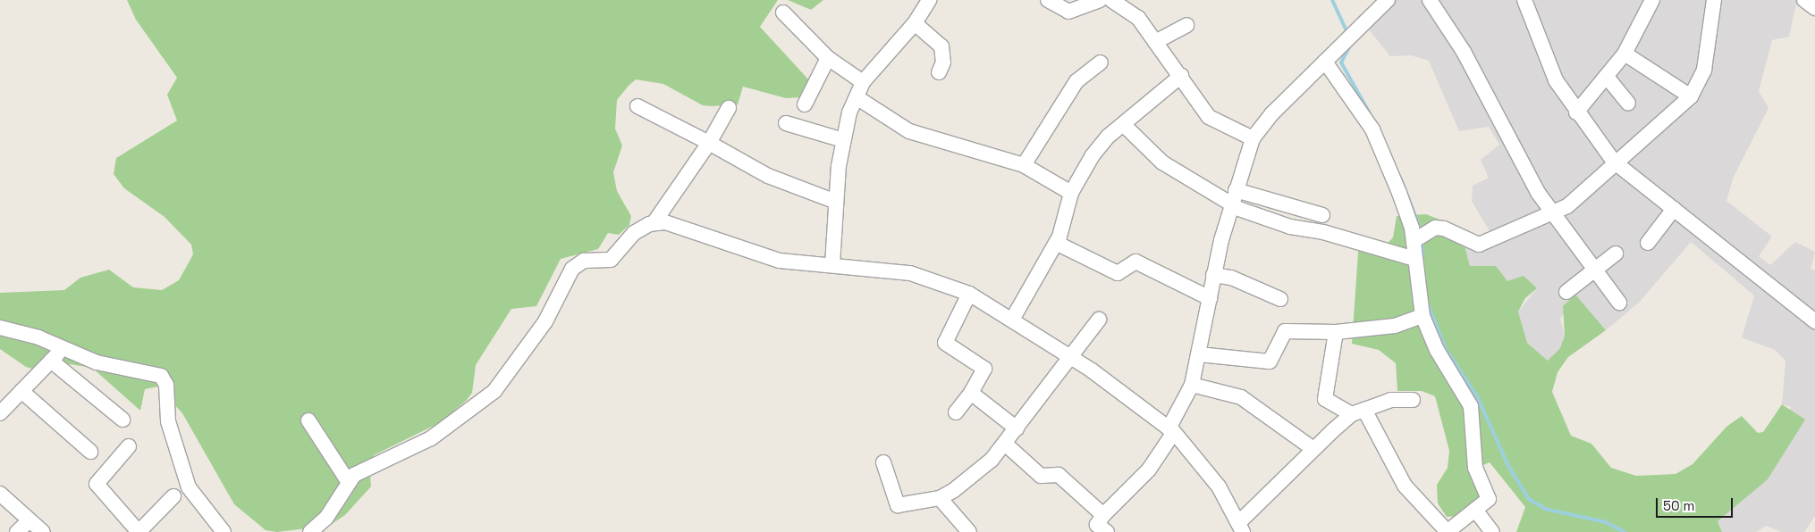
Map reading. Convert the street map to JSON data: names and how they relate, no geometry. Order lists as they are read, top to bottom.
{
  "scale_bar": "50 m"
}
